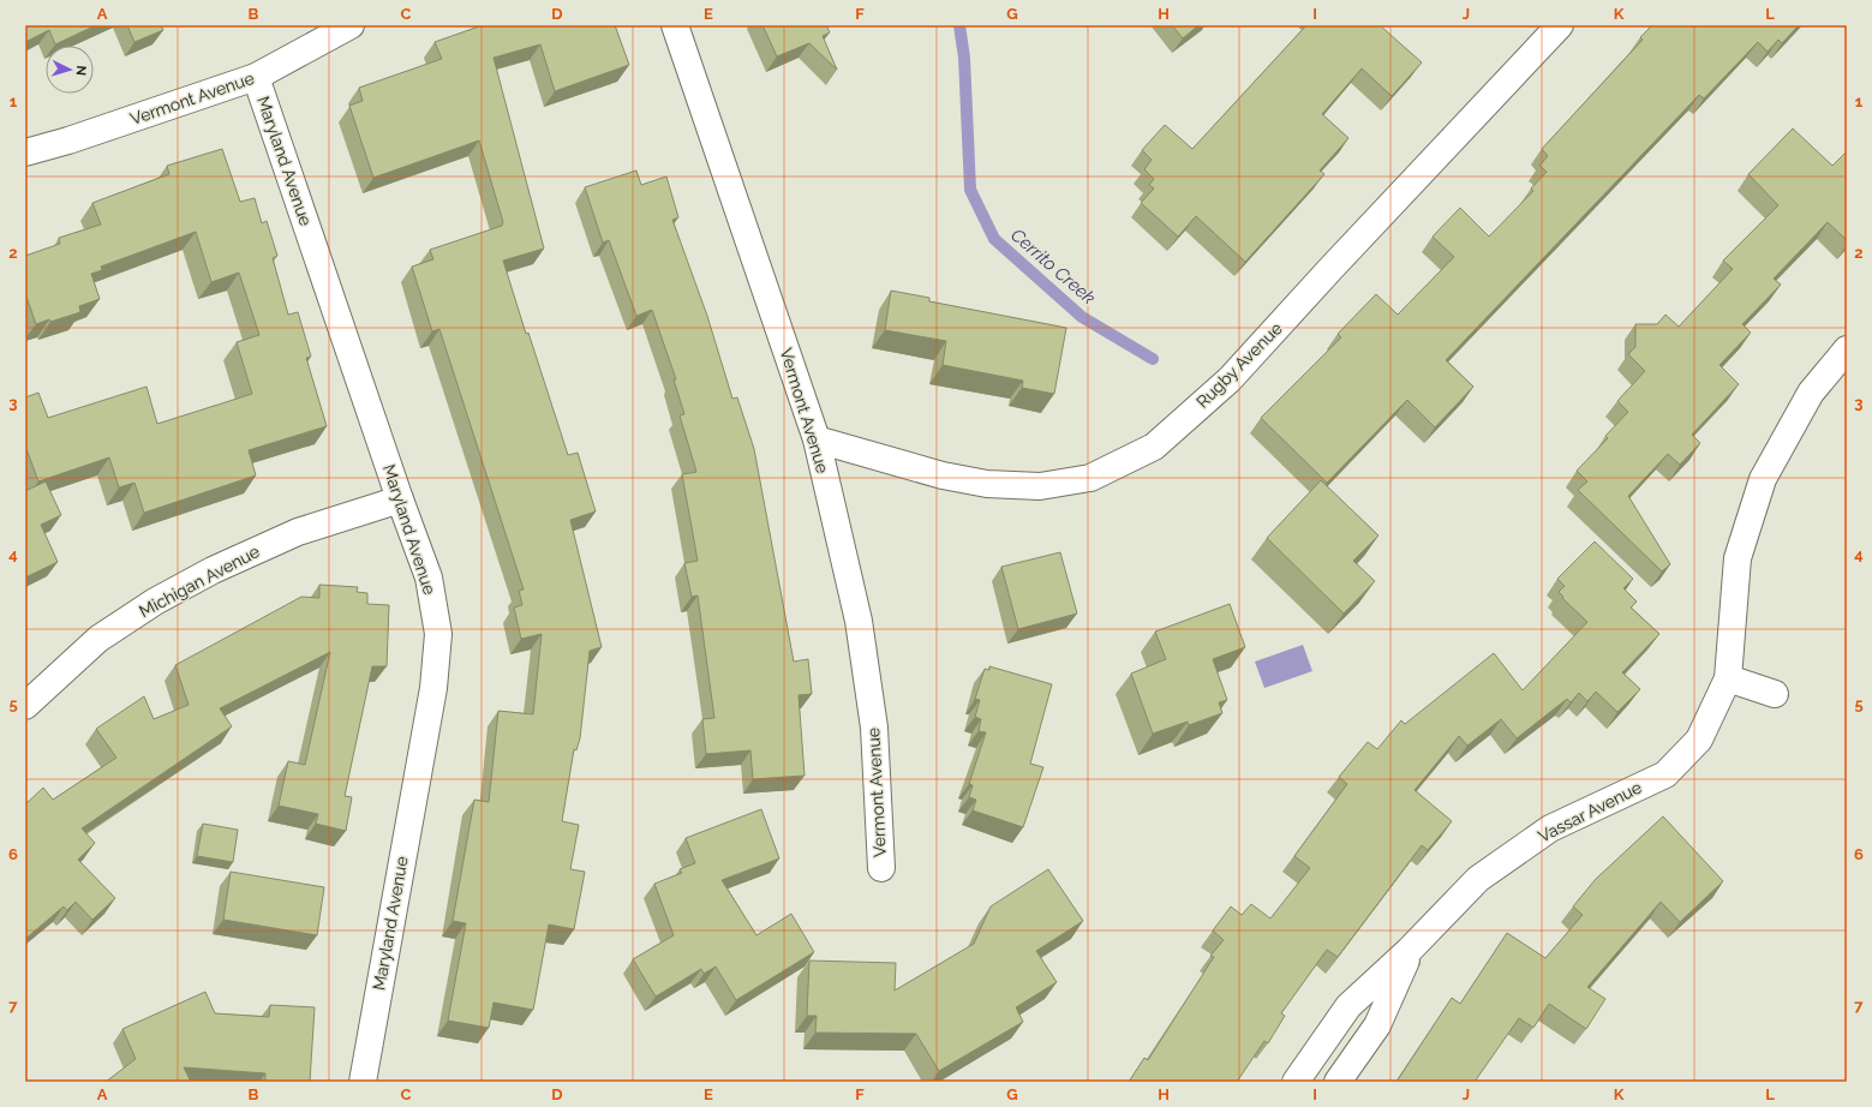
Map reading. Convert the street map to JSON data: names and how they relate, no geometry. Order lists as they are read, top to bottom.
{
  "streets": {
    "street": [
      "Vermont Avenue",
      "Maryland Avenue",
      "Rugby Avenue",
      "Michigan Avenue",
      "Vassar Avenue"
    ]
  },
  "crossings": [
    ["Vermont Avenue", "Maryland Avenue"],
    ["Vermont Avenue", "Rugby Avenue"],
    ["Maryland Avenue", "Michigan Avenue"]
  ],
  "water": ["Cerrito Creek"],
  "north": "right",
  "grid": {
    "columns": [
      "A",
      "B",
      "C",
      "D",
      "E",
      "F",
      "G",
      "H",
      "I",
      "J",
      "K",
      "L"
    ],
    "rows": [
      "1",
      "2",
      "3",
      "4",
      "5",
      "6",
      "7"
    ]
  }
}
